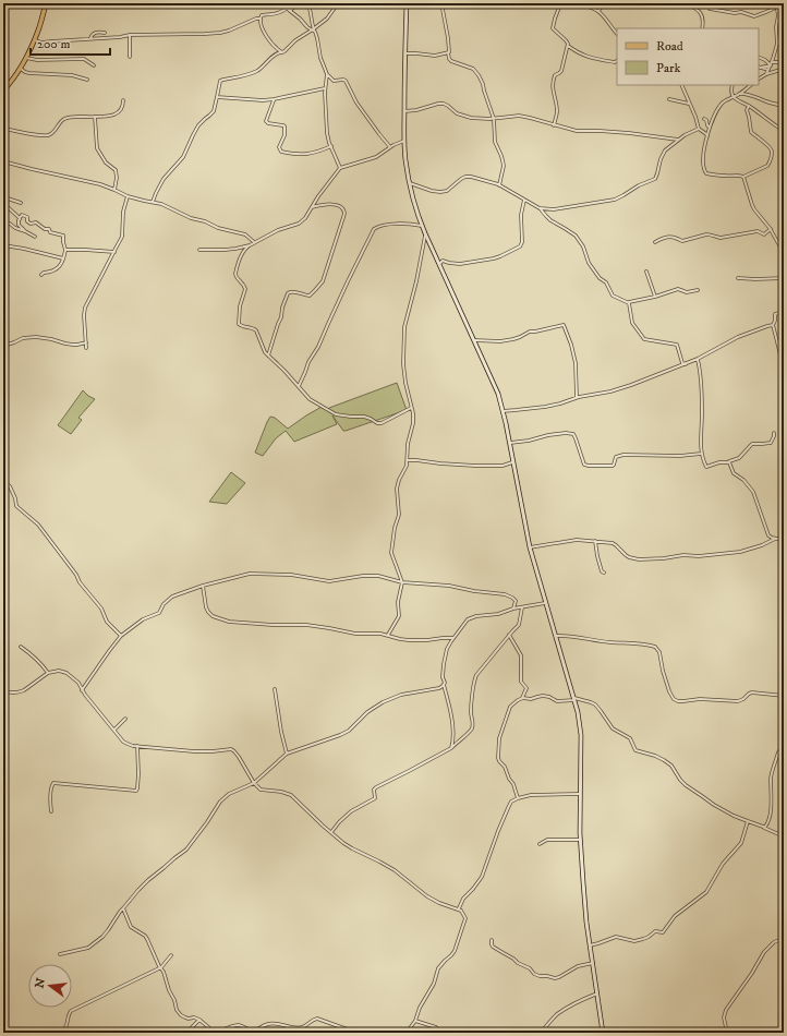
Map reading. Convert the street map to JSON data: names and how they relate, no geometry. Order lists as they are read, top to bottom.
{
  "legend": ["Road", "Park"],
  "scale_bar": "200 m",
  "north": "left"
}
